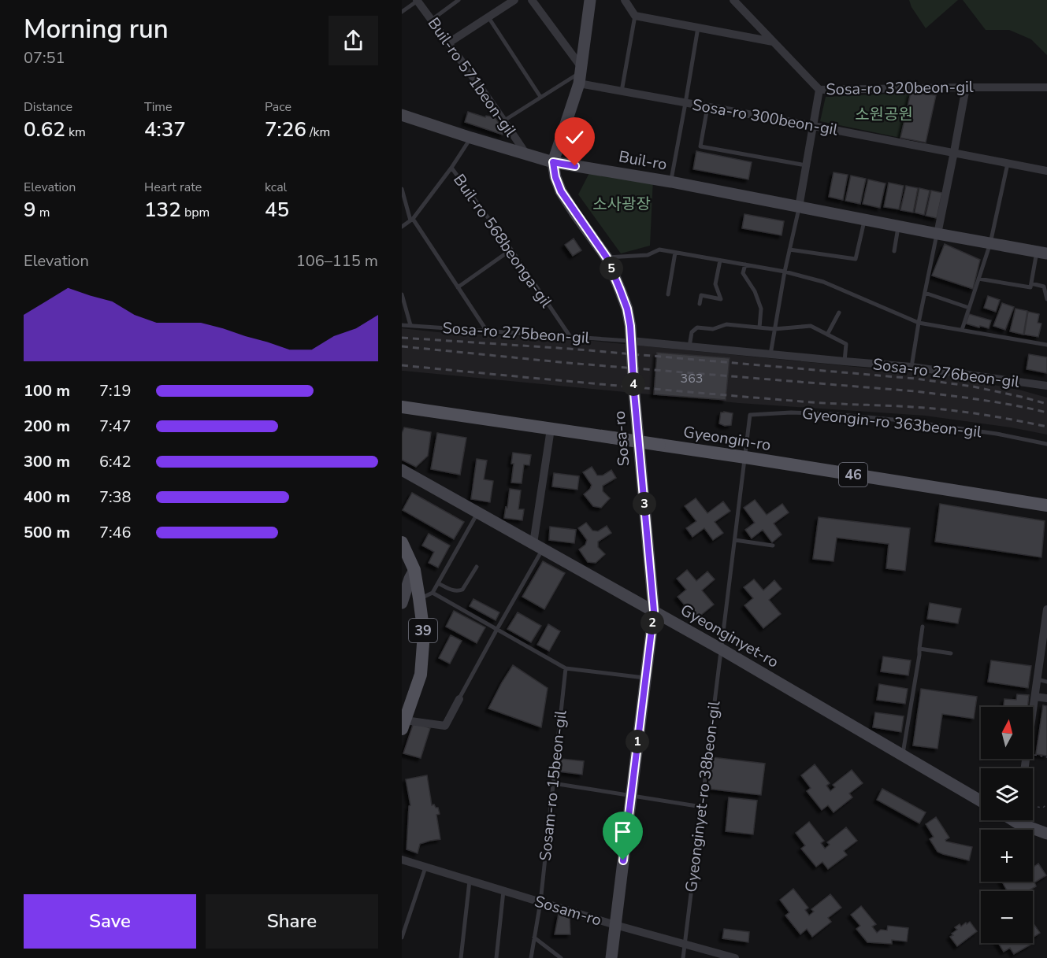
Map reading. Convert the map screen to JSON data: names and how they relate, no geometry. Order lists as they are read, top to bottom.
{
  "streets": {
    "main road": ["Gyeongin-ro", "46", "39"],
    "street": [
      "Buil-ro 571beon-gil",
      "Sosa-ro 320beon-gil",
      "Sosa-ro 300beon-gil",
      "Buil-ro",
      "Sosa-ro 276beon-gil",
      "Sosa-ro",
      "Gyeonginyet-ro",
      "Sosam-ro"
    ],
    "lane": [
      "Buil-ro 568beonga-gil",
      "Sosa-ro 275beon-gil",
      "Gyeongin-ro 363beon-gil",
      "Sosam-ro 15beon-gil",
      "Gyeonginyet-ro 38beon-gil"
    ]
  },
  "crossings": [
    ["Buil-ro 571beon-gil", "Buil-ro"],
    ["Buil-ro", "Sosa-ro"],
    ["Buil-ro 568beonga-gil", "Sosa-ro 275beon-gil"],
    ["Sosa-ro 275beon-gil", "Sosa-ro 276beon-gil"],
    ["Sosa-ro 275beon-gil", "Sosa-ro"],
    ["Sosa-ro 276beon-gil", "Sosa-ro"],
    ["Gyeongin-ro 363beon-gil", "Gyeongin-ro"],
    ["Gyeongin-ro 363beon-gil", "Gyeonginyet-ro 38beon-gil"],
    ["Sosa-ro", "Gyeonginyet-ro"],
    ["Sosa-ro", "Sosam-ro"],
    ["Gyeongin-ro", "Gyeonginyet-ro 38beon-gil"],
    ["Gyeonginyet-ro", "Gyeonginyet-ro 38beon-gil"],
    ["Sosam-ro 15beon-gil", "Sosam-ro"],
    ["Gyeonginyet-ro 38beon-gil", "Sosam-ro"]
  ],
  "parks": ["소원공원", "소사광장"],
  "house_numbers": ["363"],
  "north": "top",
  "page": {
    "heading": ["Morning run", "07:51"],
    "stats": [
      ["Distance", "0.62 km"],
      ["Time", "4:37"],
      ["Pace", "7:26 /km"],
      ["Elevation", "9 m"],
      ["Heart rate", "132 bpm"],
      ["kcal", "45"]
    ],
    "chart": ["Elevation", "106–115 m"],
    "pins": [
      "5",
      "4",
      "3",
      "2",
      "1"
    ],
    "list": [
      {
        "name": "100 m",
        "note": "7:19"
      },
      {
        "name": "200 m",
        "note": "7:47"
      },
      {
        "name": "300 m",
        "note": "6:42"
      },
      {
        "name": "400 m",
        "note": "7:38"
      },
      {
        "name": "500 m",
        "note": "7:46"
      }
    ],
    "map_buttons": ["+", "−"],
    "buttons": ["Save", "Share"]
  }
}
